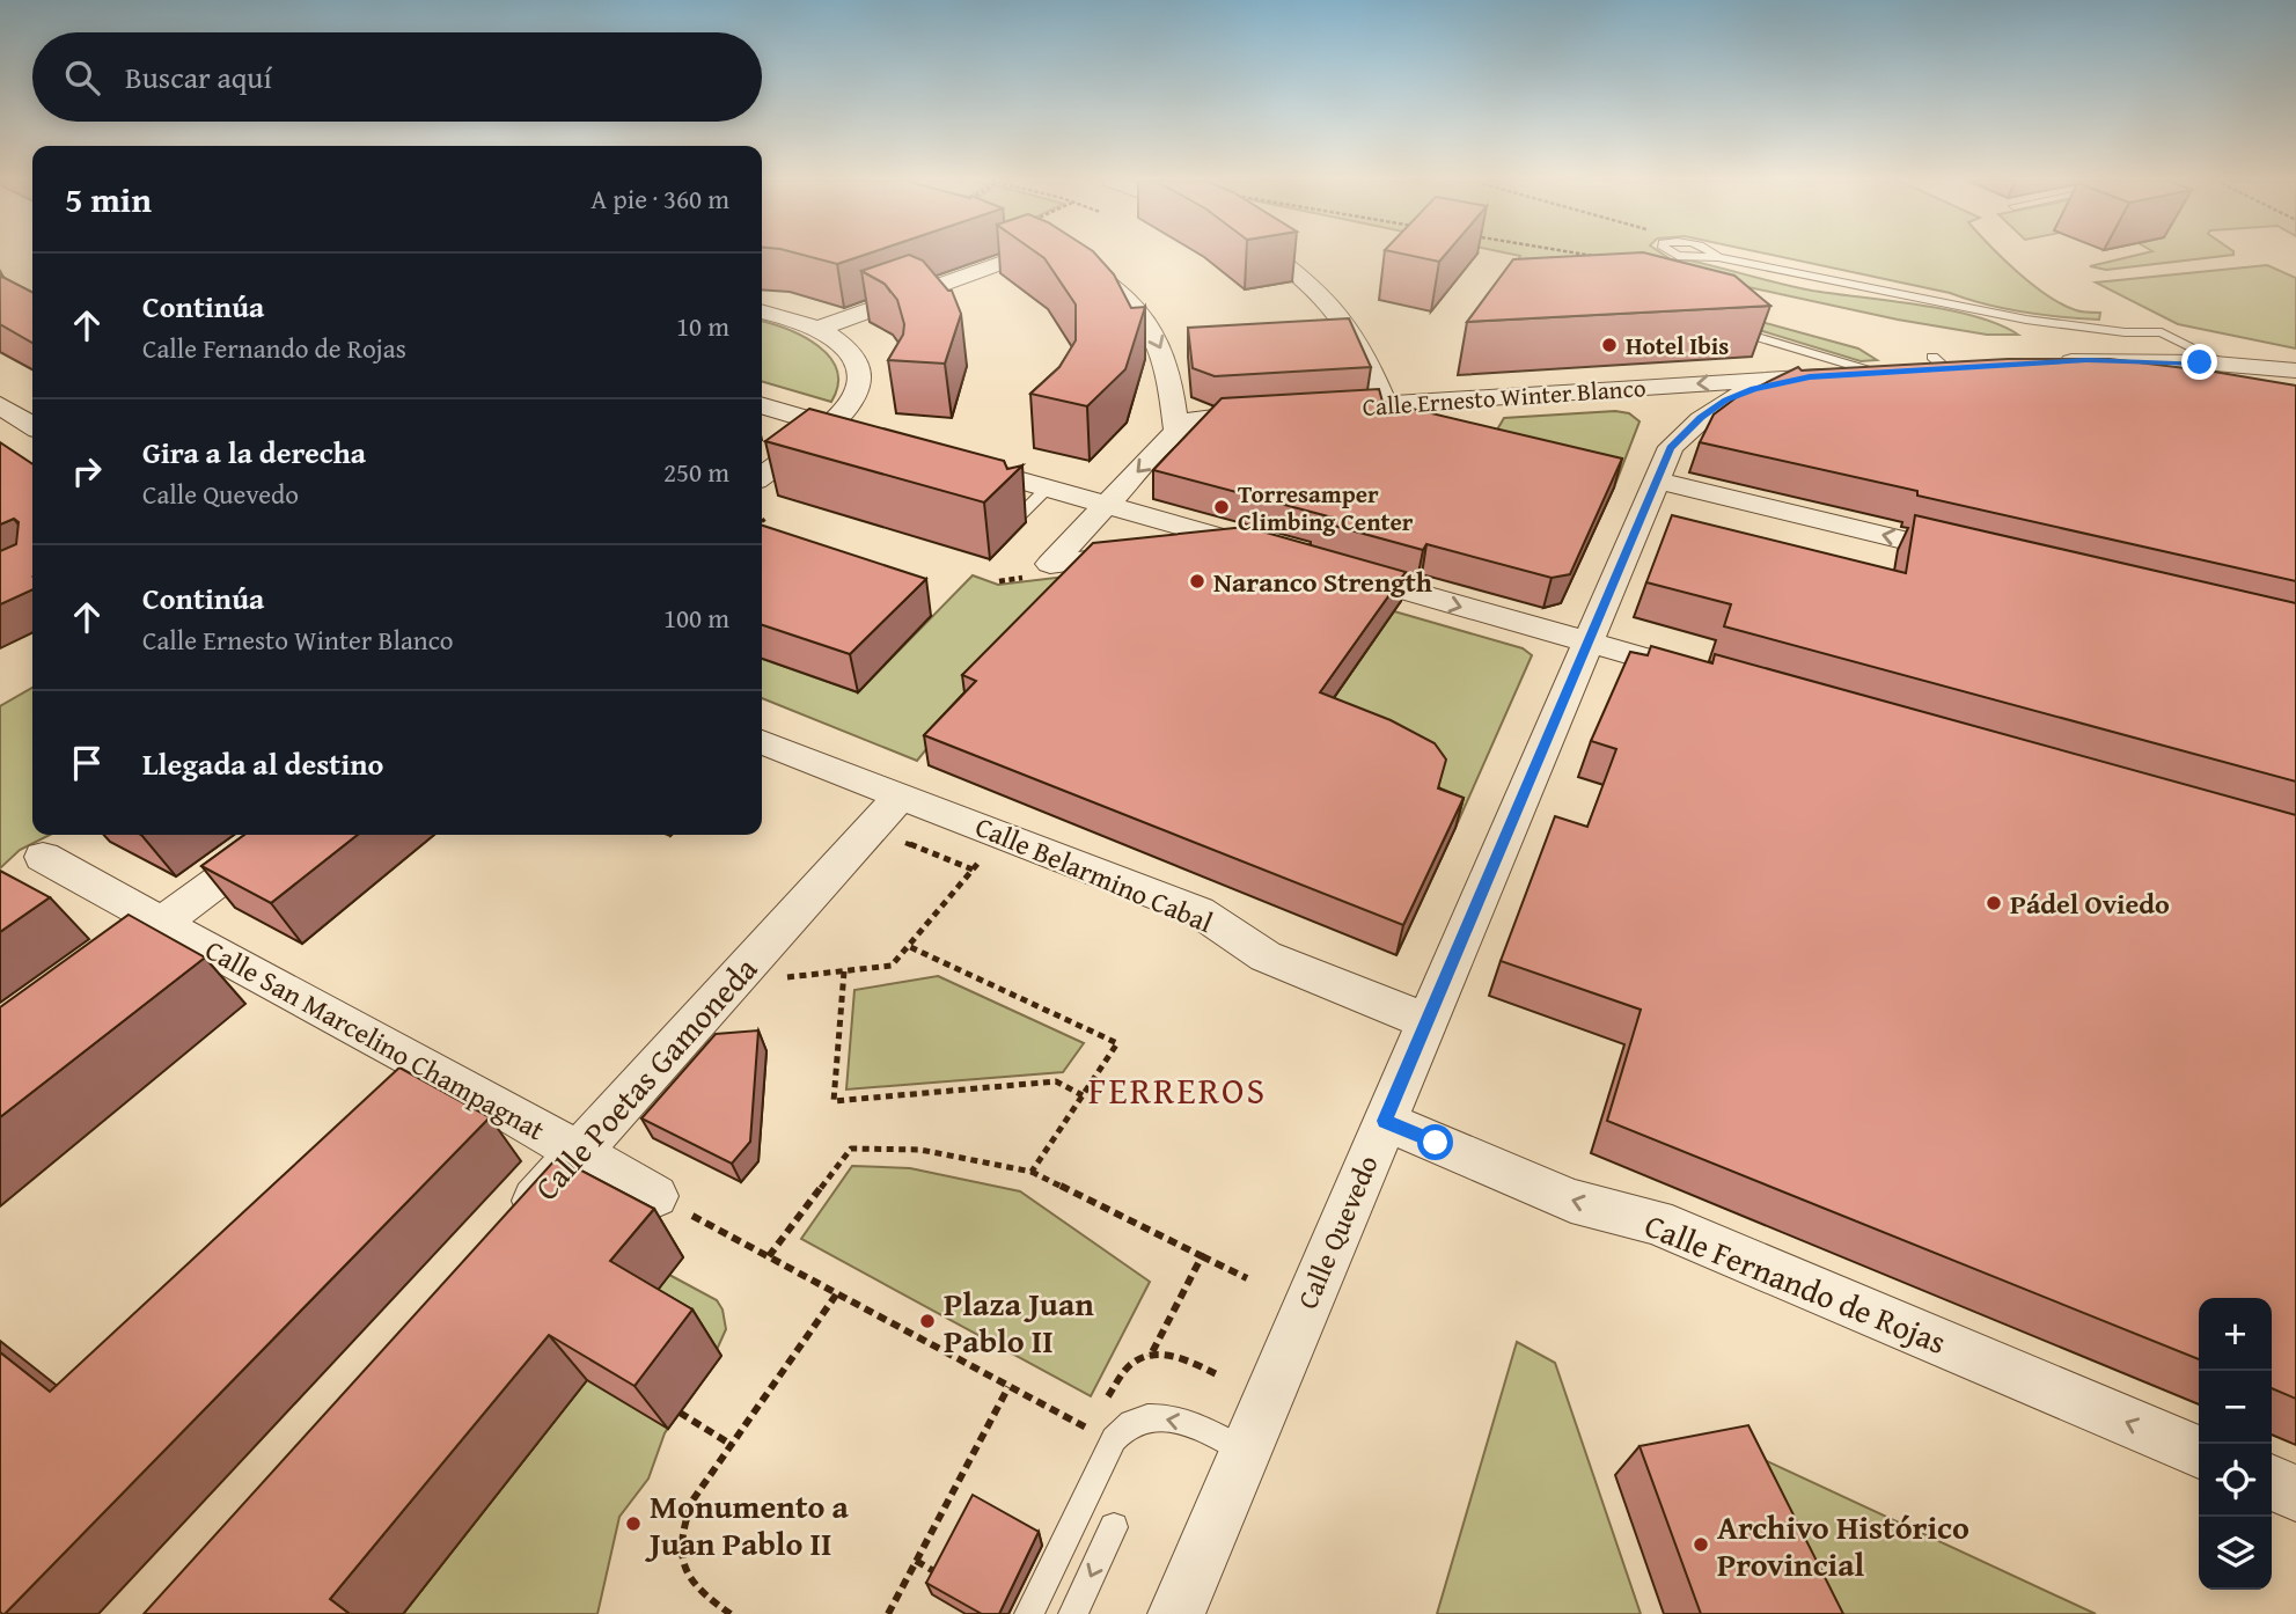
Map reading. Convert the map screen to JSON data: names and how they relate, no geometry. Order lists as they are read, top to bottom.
{
  "streets": {
    "street": [
      "Calle Ernesto Winter Blanco",
      "Calle Belarmino Cabal",
      "Calle San Marcelino Champagnat",
      "Calle Poetas Gamoneda",
      "Calle Quevedo",
      "Calle Fernando de Rojas"
    ]
  },
  "crossings": [
    ["Calle Ernesto Winter Blanco", "Calle Quevedo"],
    ["Calle Belarmino Cabal", "Calle Poetas Gamoneda"],
    ["Calle Belarmino Cabal", "Calle Quevedo"],
    ["Calle San Marcelino Champagnat", "Calle Poetas Gamoneda"],
    ["Calle Quevedo", "Calle Fernando de Rojas"]
  ],
  "one_way": ["Calle Fernando de Rojas"],
  "districts": ["FERREROS"],
  "places": [
    "Hotel Ibis",
    "Torresamper Climbing Center",
    "Naranco Strength",
    "Pádel Oviedo",
    "Plaza Juan Pablo II",
    "Monumento a Juan Pablo II",
    "Archivo Histórico Provincial"
  ],
  "page": {
    "search": "Buscar aquí",
    "heading": ["5 min", "A pie · 360 m"],
    "list": [
      ["Continúa", "Calle Fernando de Rojas", "10 m"],
      ["Gira a la derecha", "Calle Quevedo", "250 m"],
      ["Continúa", "Calle Ernesto Winter Blanco", "100 m"],
      "Llegada al destino"
    ],
    "map_buttons": ["+", "−"]
  }
}
